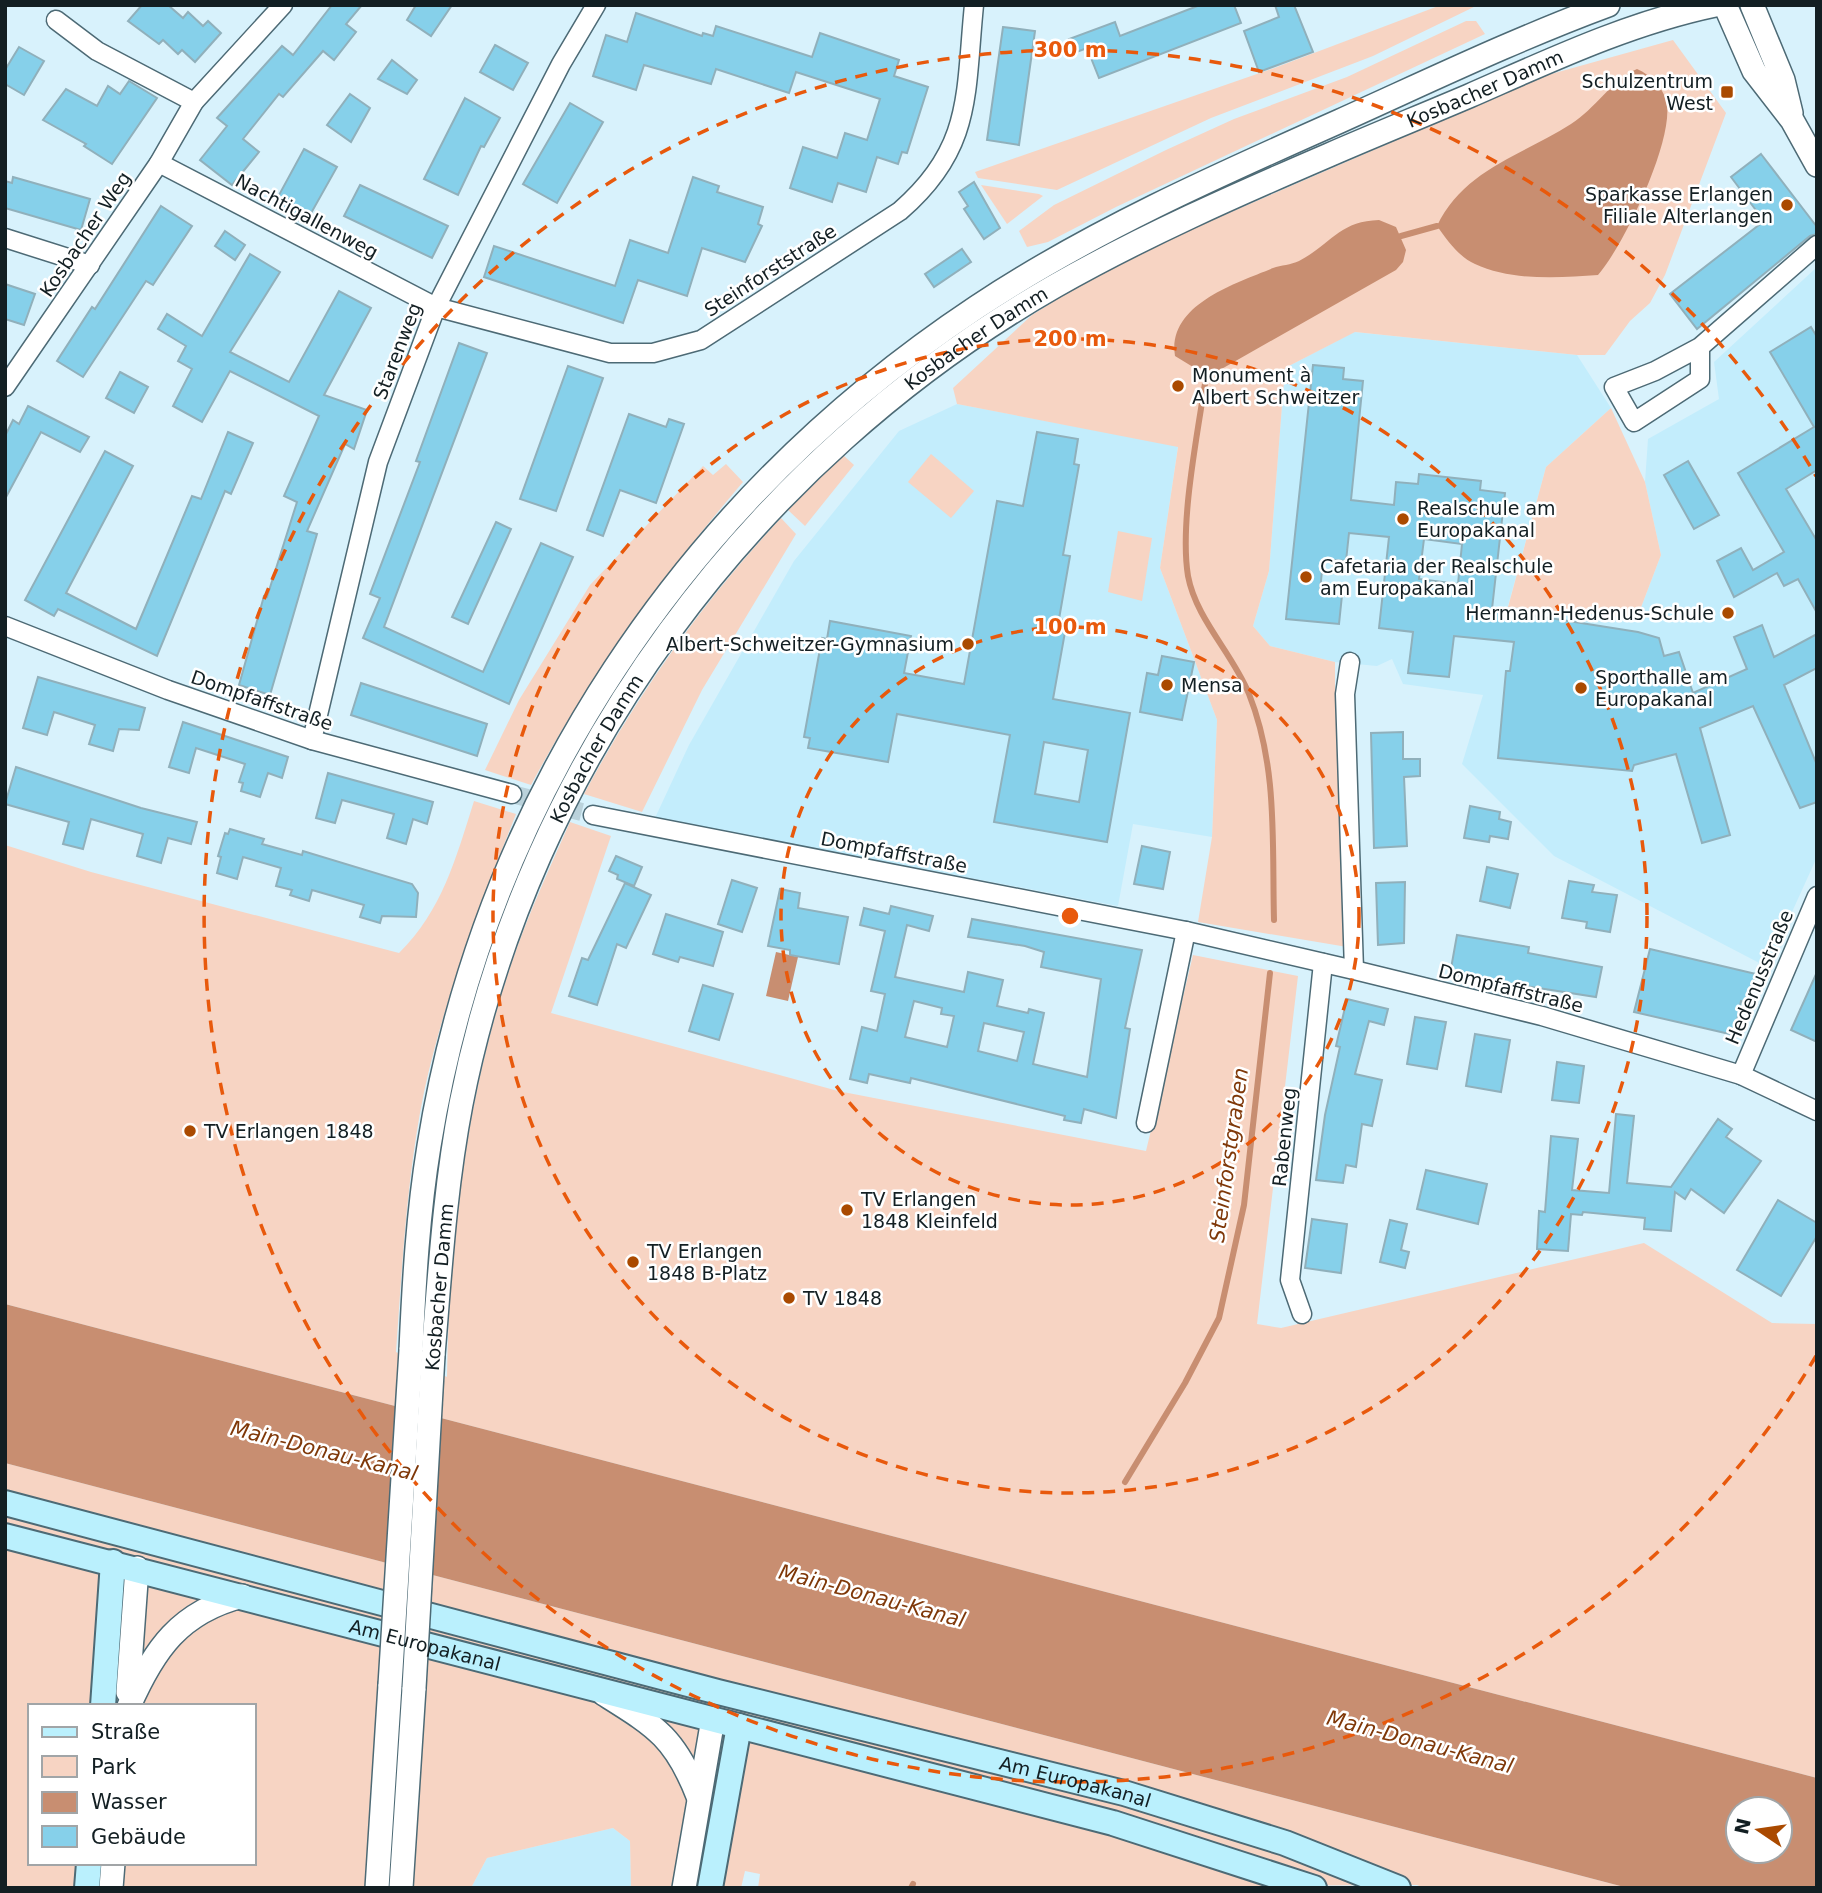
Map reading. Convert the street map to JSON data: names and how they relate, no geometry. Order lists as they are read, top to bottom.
{
  "streets": {
    "main road": ["Am Europakanal"],
    "street": [
      "Kosbacher Damm",
      "Nachtigallenweg",
      "Kosbacher Weg",
      "Steinforststraße",
      "Starenweg",
      "Dompfaffstraße",
      "Hedenusstraße",
      "Rabenweg"
    ]
  },
  "crossings": [
    ["Nachtigallenweg", "Kosbacher Weg"],
    ["Nachtigallenweg", "Steinforststraße"],
    ["Nachtigallenweg", "Starenweg"],
    ["Steinforststraße", "Starenweg"],
    ["Starenweg", "Dompfaffstraße"],
    ["Dompfaffstraße", "Hedenusstraße"],
    ["Dompfaffstraße", "Rabenweg"]
  ],
  "water": ["Steinforstgraben", "Main-Donau-Kanal"],
  "places": {
    "transit": ["Schulzentrum West"],
    "other": [
      "Sparkasse Erlangen Filiale Alterlangen",
      "Monument à Albert Schweitzer",
      "Realschule am Europakanal",
      "Cafetaria der Realschule am Europakanal",
      "Hermann-Hedenus-Schule",
      "Albert-Schweitzer-Gymnasium",
      "Mensa",
      "Sporthalle am Europakanal",
      "TV Erlangen 1848",
      "TV Erlangen 1848 Kleinfeld",
      "TV Erlangen 1848 B-Platz",
      "TV 1848"
    ]
  },
  "legend": [
    "Straße",
    "Park",
    "Wasser",
    "Gebäude"
  ],
  "north": "left",
  "rings": ["300 m", "200 m", "100 m"]
}
